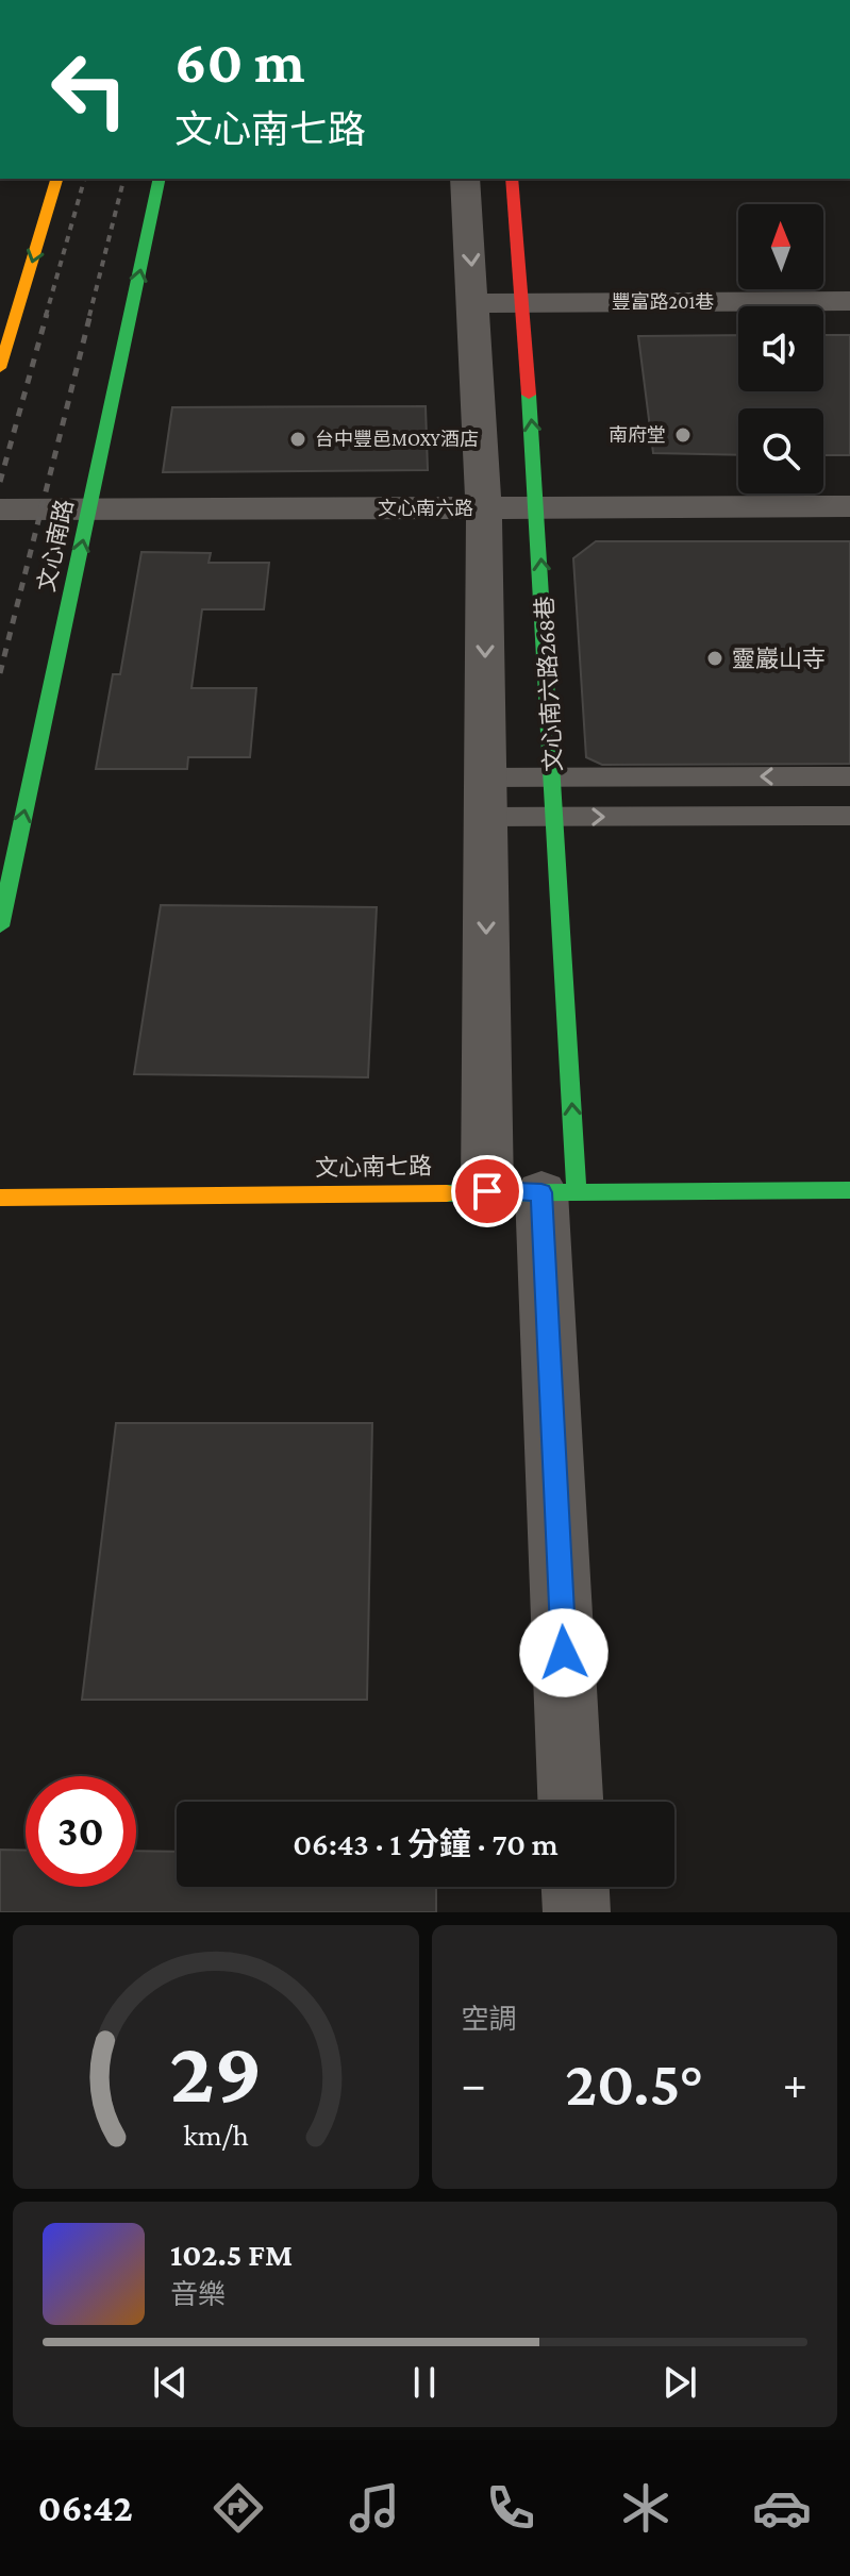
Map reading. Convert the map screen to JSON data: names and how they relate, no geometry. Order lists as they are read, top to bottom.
{
  "streets": {
    "street": [
      "豐富路201巷",
      "文心南六路",
      "文心南路",
      "文心南六路268巷",
      "文心南七路"
    ]
  },
  "crossings": [
    ["豐富路201巷", "文心南六路268巷"],
    ["文心南六路", "文心南路"],
    ["文心南六路", "文心南六路268巷"],
    ["文心南六路268巷", "文心南七路"]
  ],
  "one_way": ["文心南路"],
  "places": ["南府堂", "台中豐邑MOXY酒店", "靈巖山寺"],
  "north": "top",
  "page": {
    "turn": ["60 m", "文心南七路"],
    "limit": "30",
    "trip": "06:43 · 1 分鐘 · 70 m",
    "tile": "空調",
    "heat": ["−", "20.5°", "+"],
    "song": ["102.5 FM", "音樂"],
    "tabs": "06:42",
    "gauge": ["29", "km/h"]
  }
}
